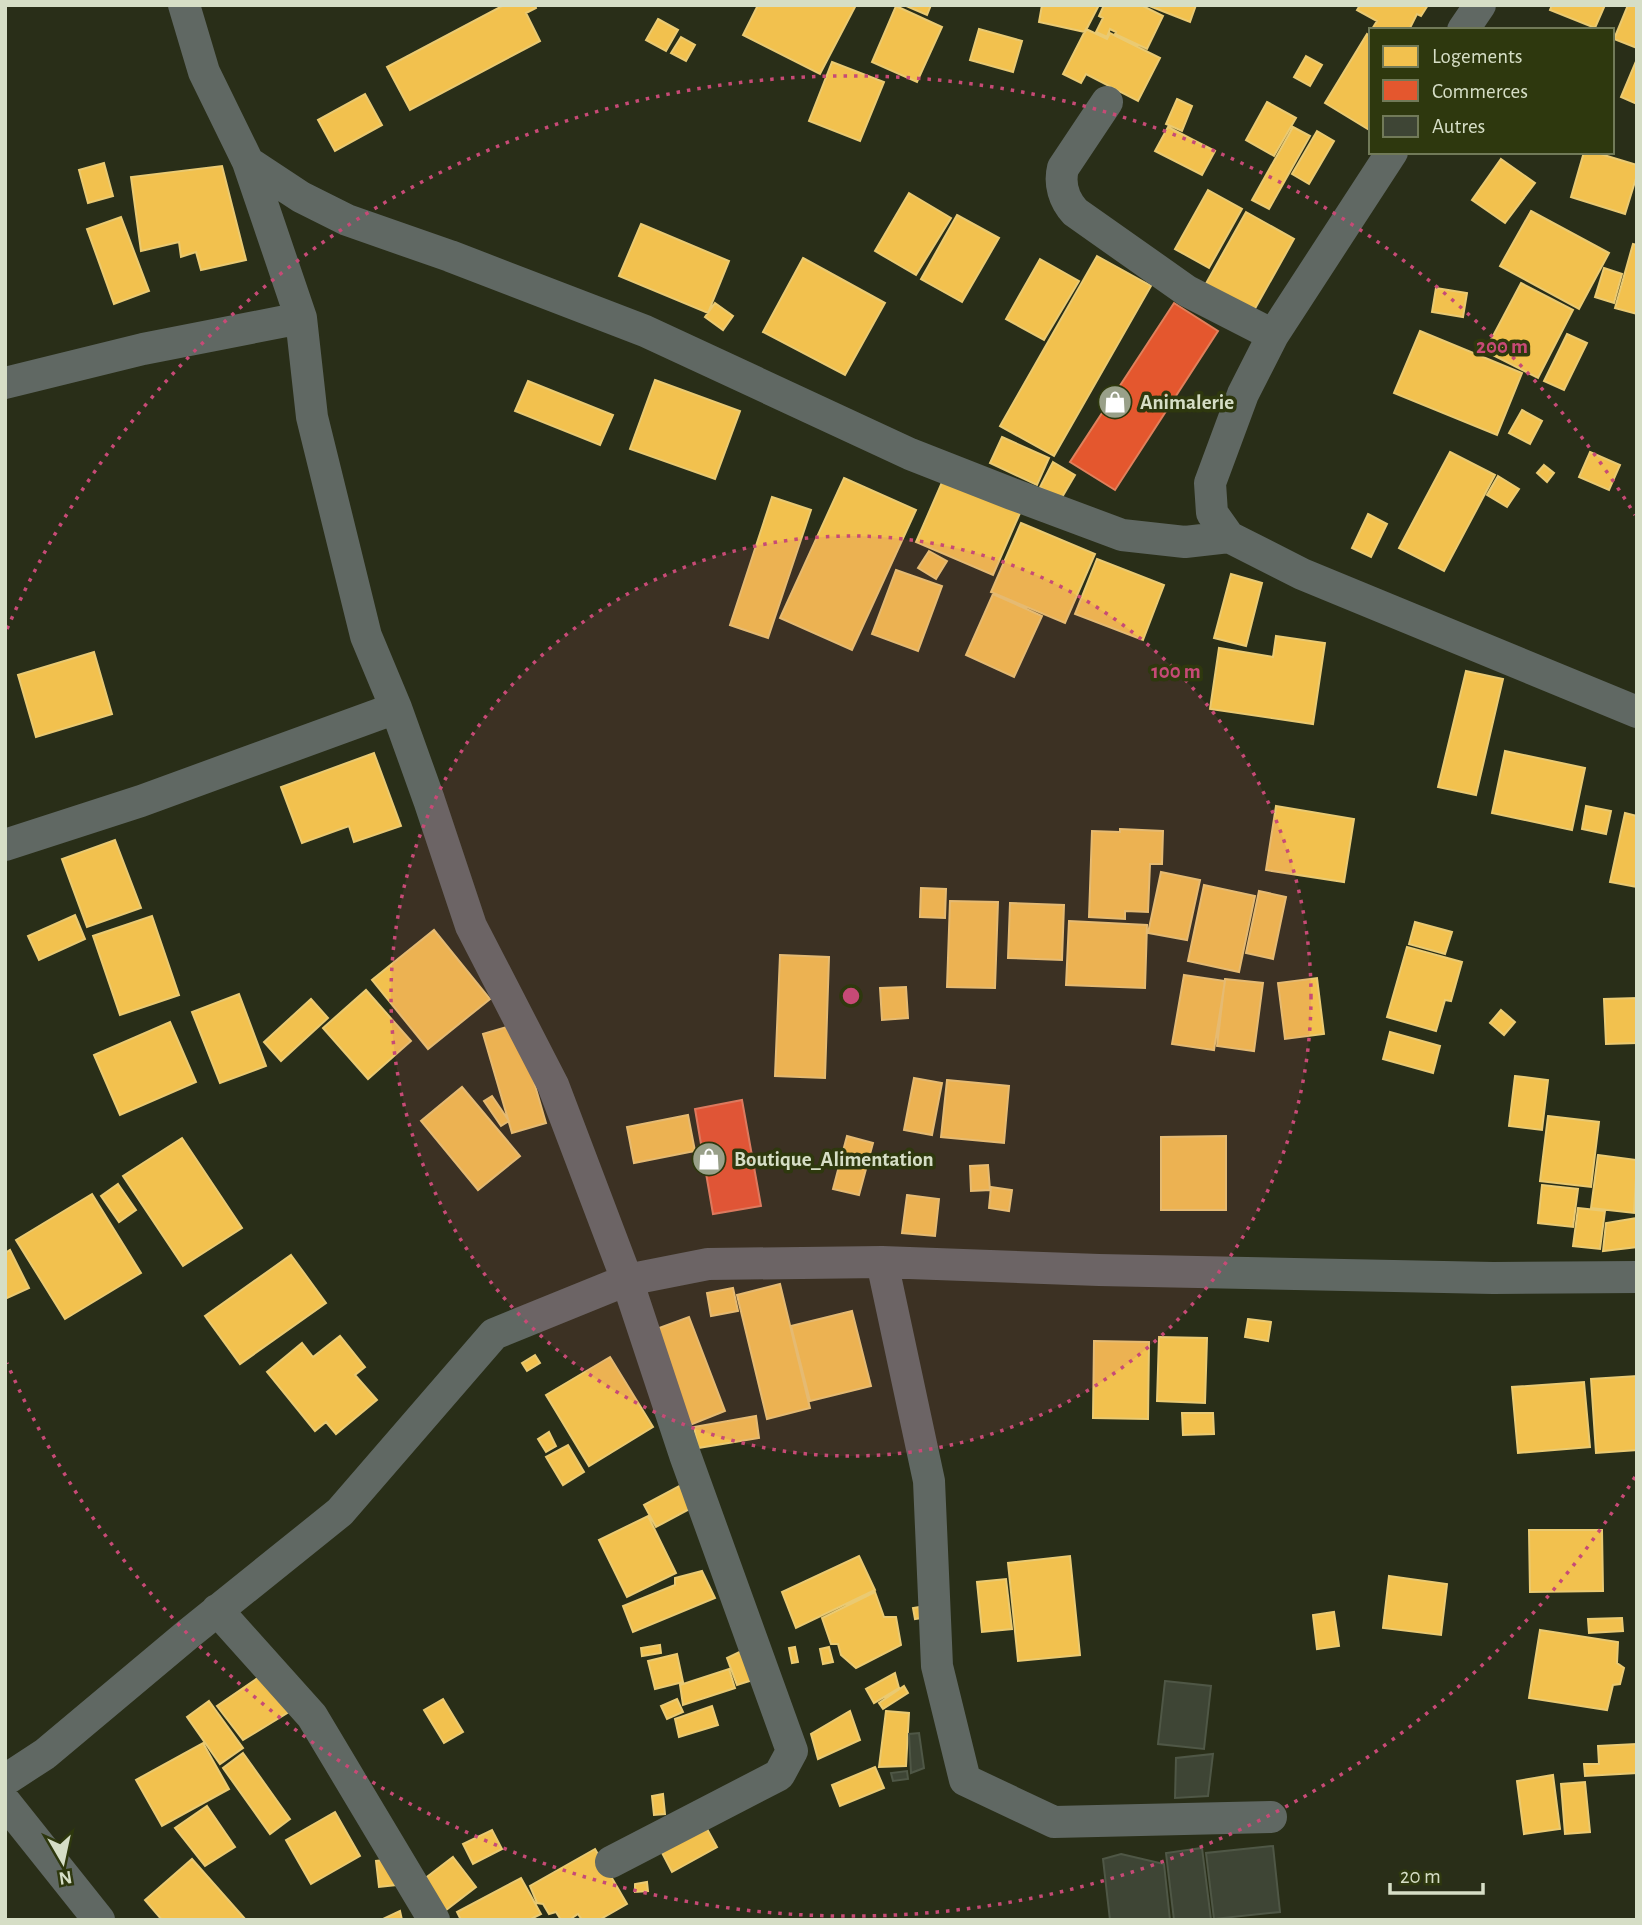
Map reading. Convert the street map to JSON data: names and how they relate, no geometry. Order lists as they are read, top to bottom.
{
  "places": {
    "shop": ["Animalerie", "Boutique_Alimentation"]
  },
  "legend": ["Logements", "Commerces", "Autres"],
  "scale_bar": "20 m",
  "north": "bottom",
  "rings": ["200 m", "100 m"]
}
